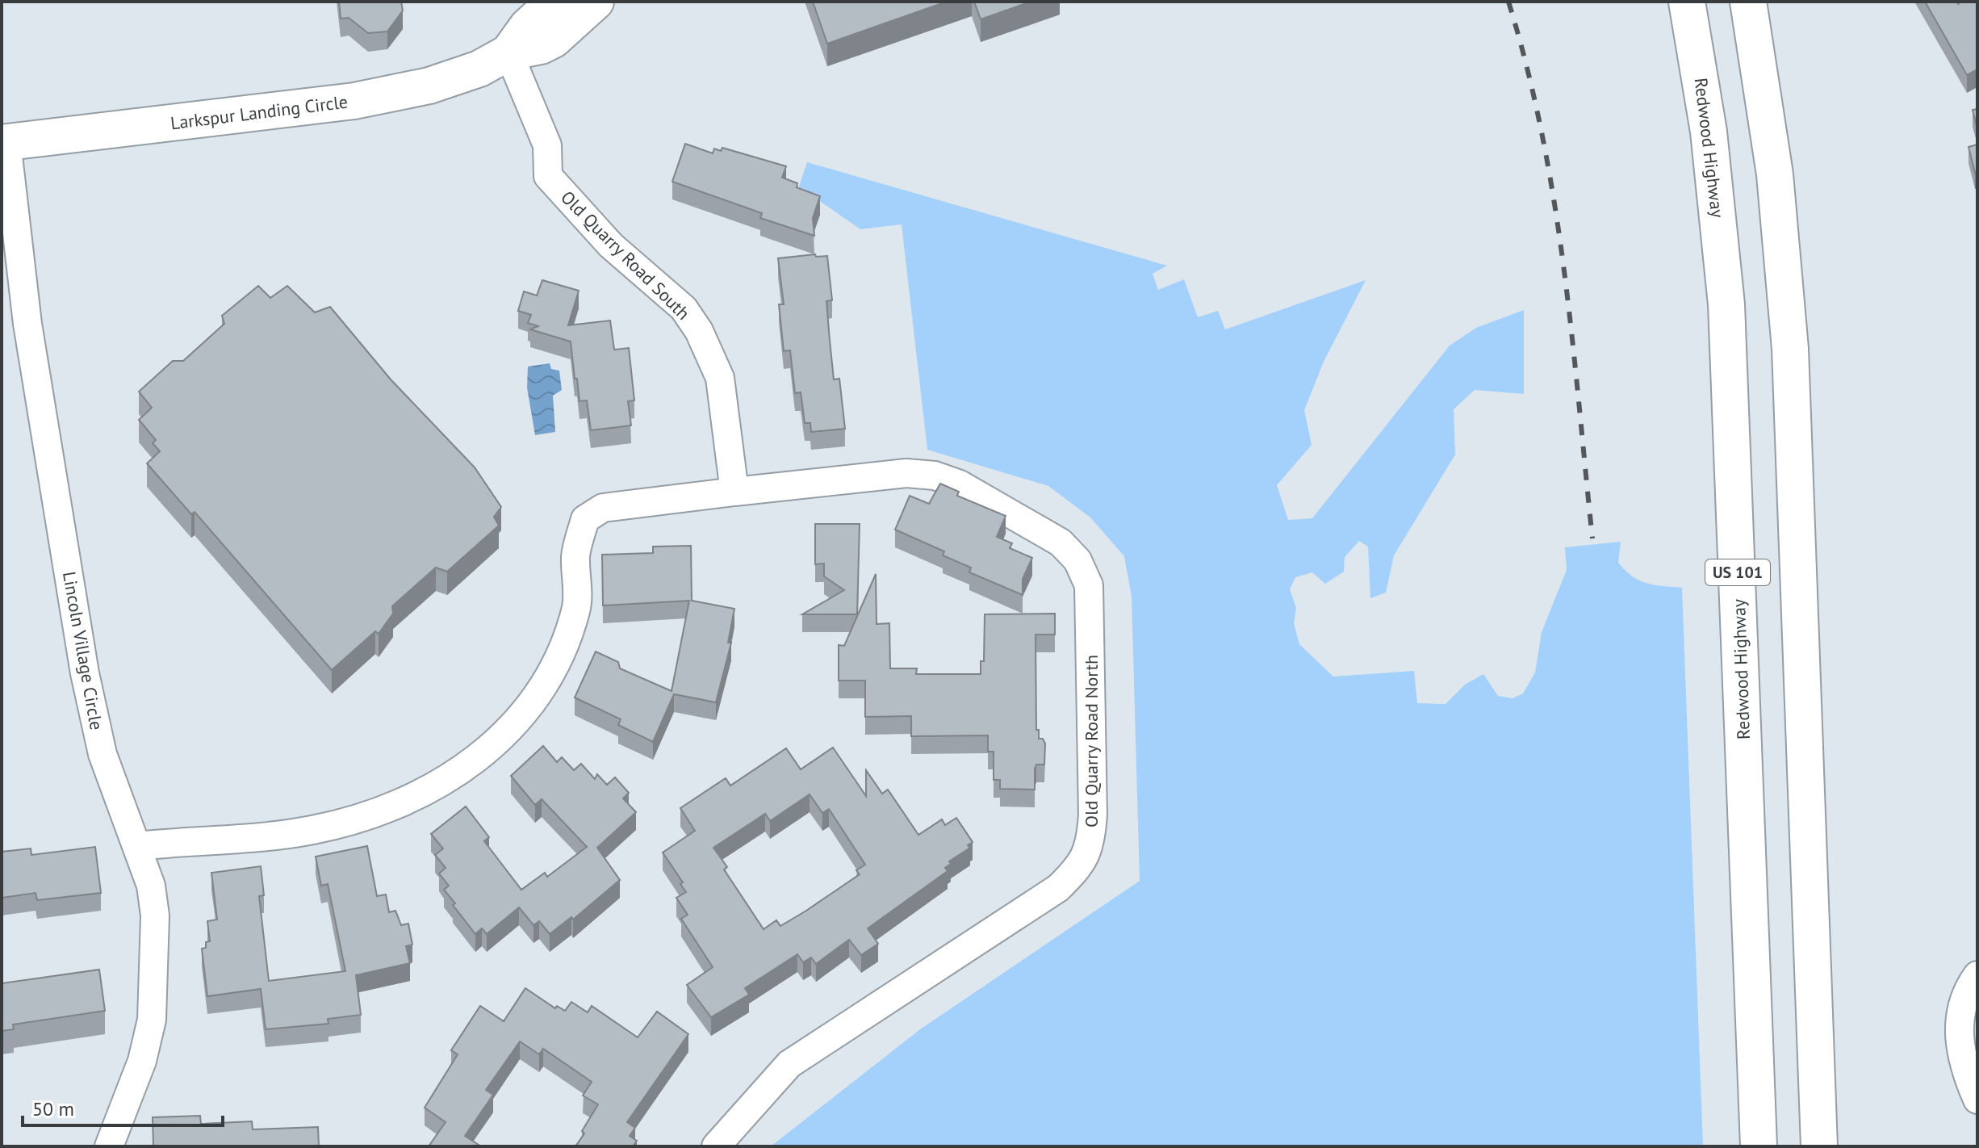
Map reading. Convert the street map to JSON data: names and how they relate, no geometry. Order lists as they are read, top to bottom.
{
  "streets": {
    "main road": ["Larkspur Landing Circle", "Redwood Highway", "US 101"],
    "street": ["Old Quarry Road South", "Lincoln Village Circle", "Old Quarry Road North"]
  },
  "crossings": [
    ["Larkspur Landing Circle", "Old Quarry Road South"],
    ["Larkspur Landing Circle", "Lincoln Village Circle"],
    ["Old Quarry Road South", "Old Quarry Road North"]
  ],
  "scale_bar": "50 m"
}
